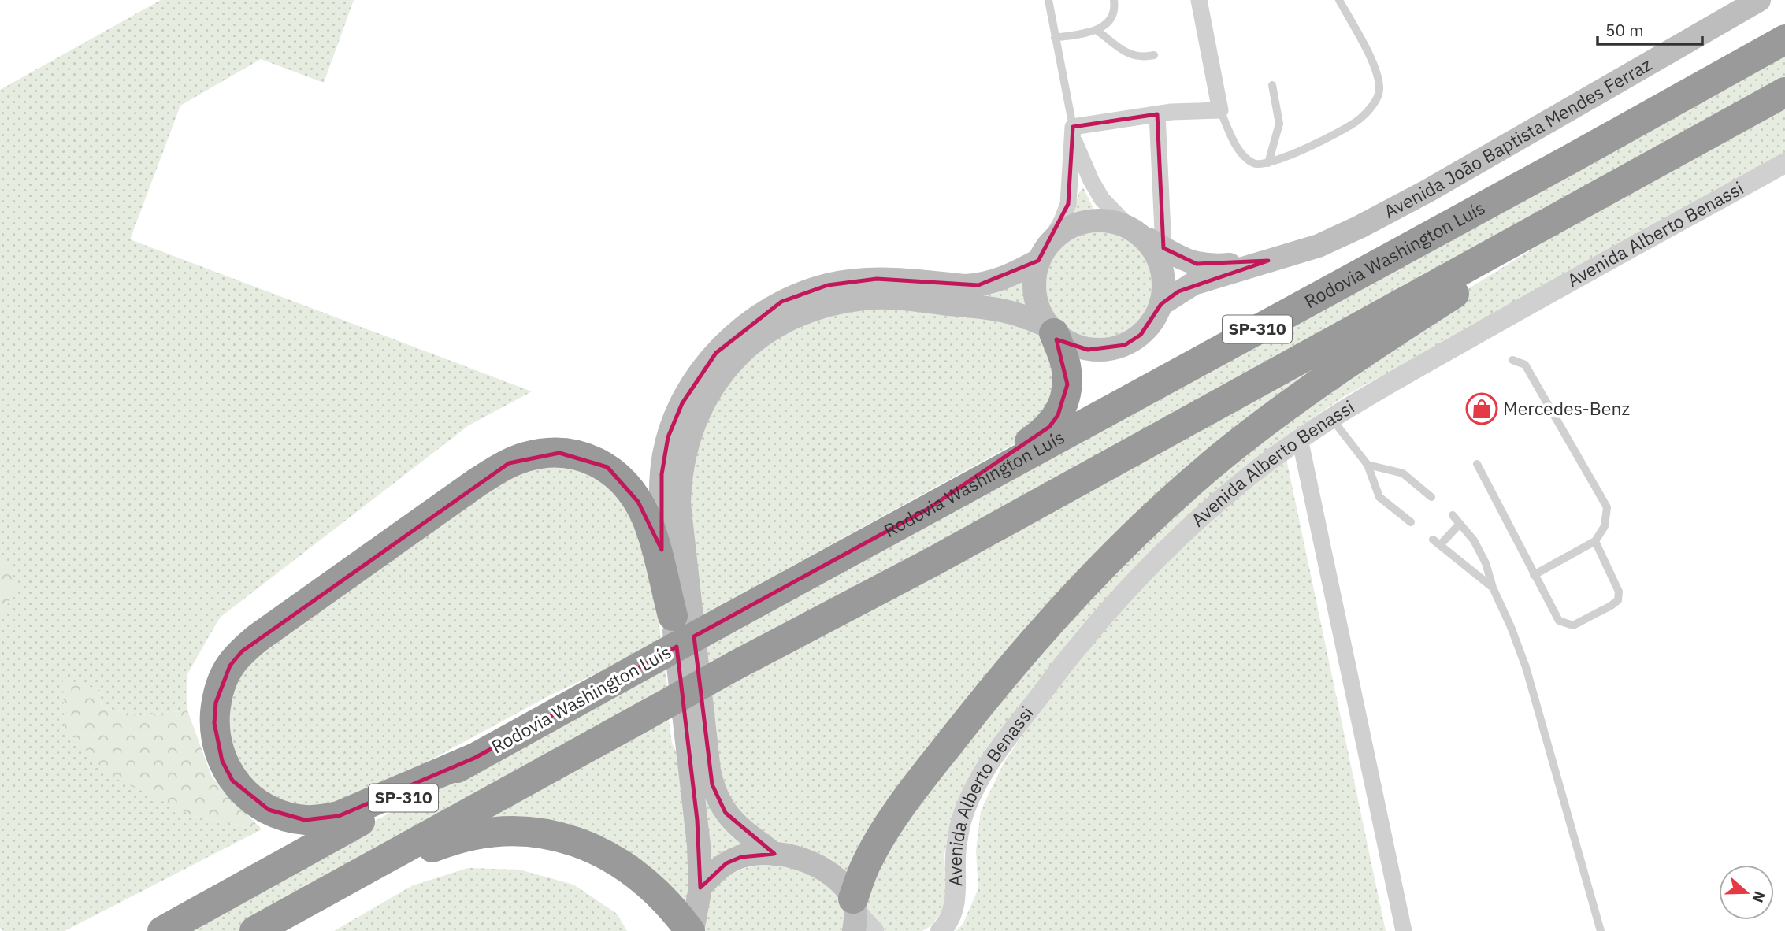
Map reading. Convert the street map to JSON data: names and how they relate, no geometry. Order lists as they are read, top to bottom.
{
  "streets": {
    "highway": ["Rodovia Washington Luís", "SP-310"],
    "main road": ["Avenida João Baptista Mendes Ferraz"],
    "street": ["Avenida Alberto Benassi"]
  },
  "places": {
    "shop": ["Mercedes-Benz"]
  },
  "scale_bar": "50 m",
  "north": "right"
}
